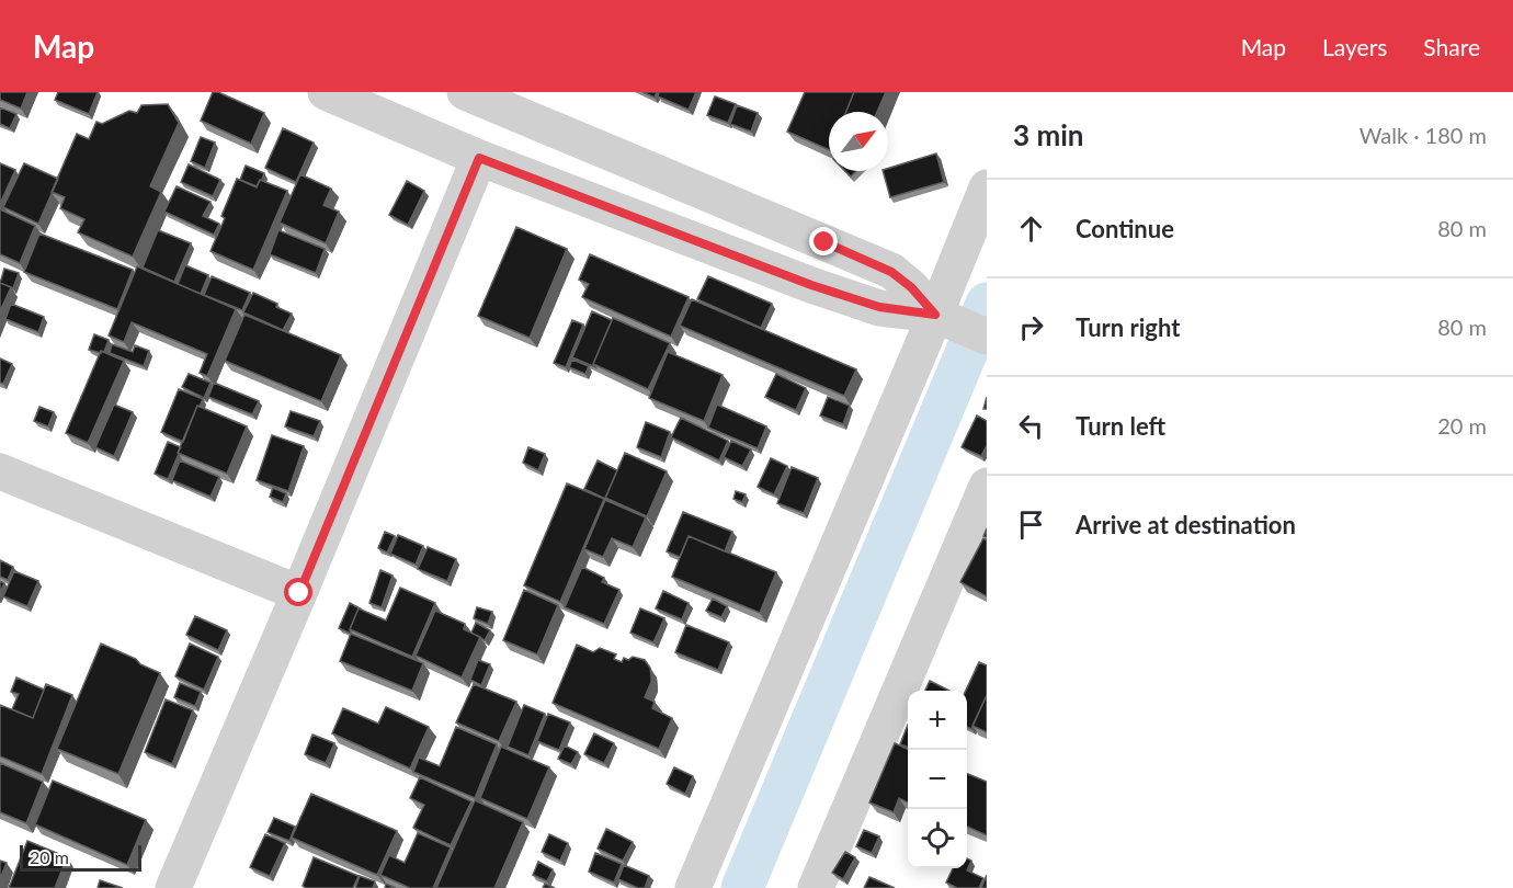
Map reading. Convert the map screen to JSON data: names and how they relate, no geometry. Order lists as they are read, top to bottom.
{
  "scale_bar": "20 m",
  "north": "top right",
  "page": {
    "header": "Map",
    "nav": ["Map", "Layers", "Share"],
    "heading": ["3 min", "Walk · 180 m"],
    "list": [
      ["Continue", "80 m"],
      ["Turn right", "80 m"],
      ["Turn left", "20 m"],
      "Arrive at destination"
    ],
    "map_buttons": ["+", "−"],
    "scale": "20 m"
  }
}
